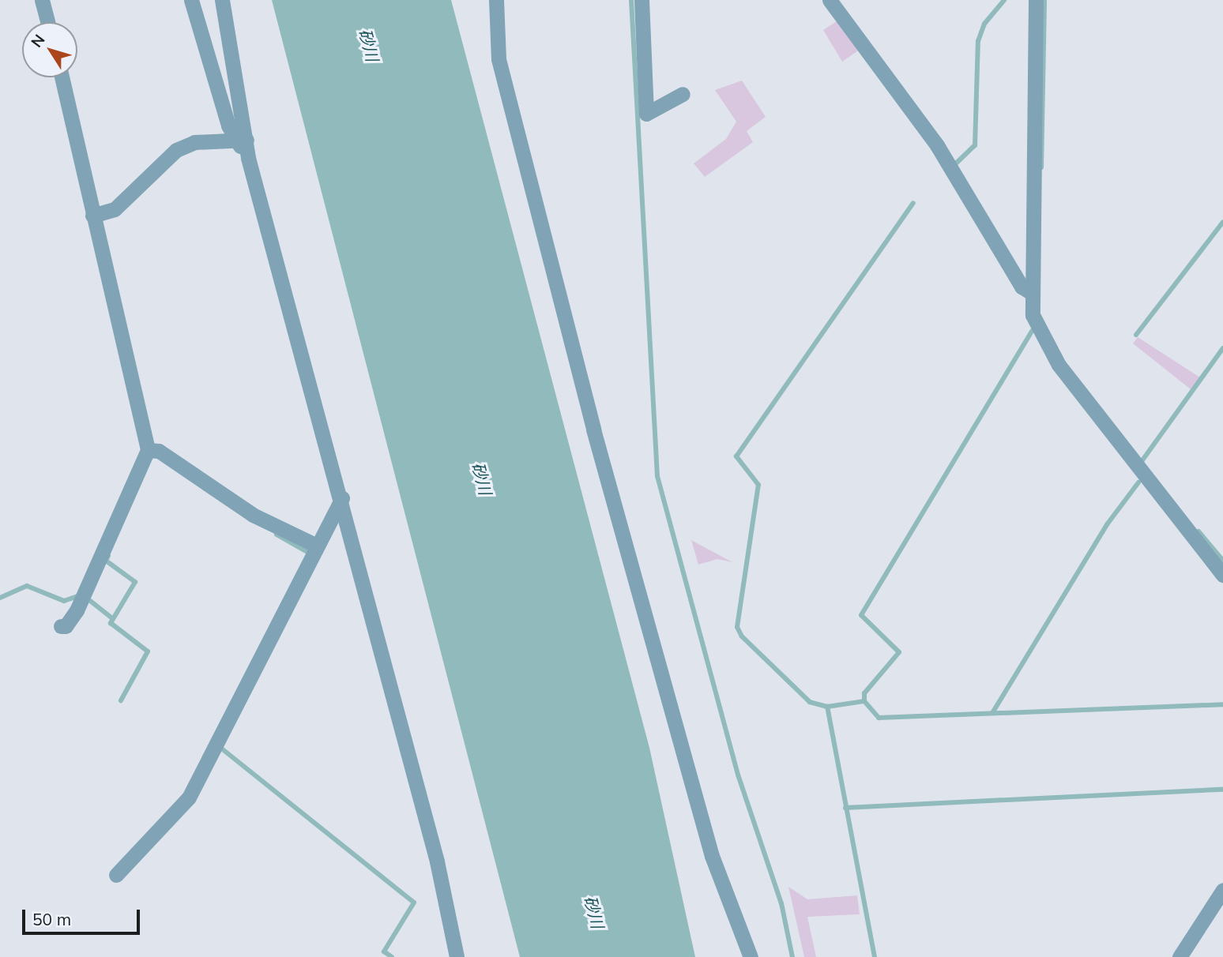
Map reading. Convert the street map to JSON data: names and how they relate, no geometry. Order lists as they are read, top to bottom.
{
  "water": ["砂川"],
  "scale_bar": "50 m",
  "north": "top left"
}
